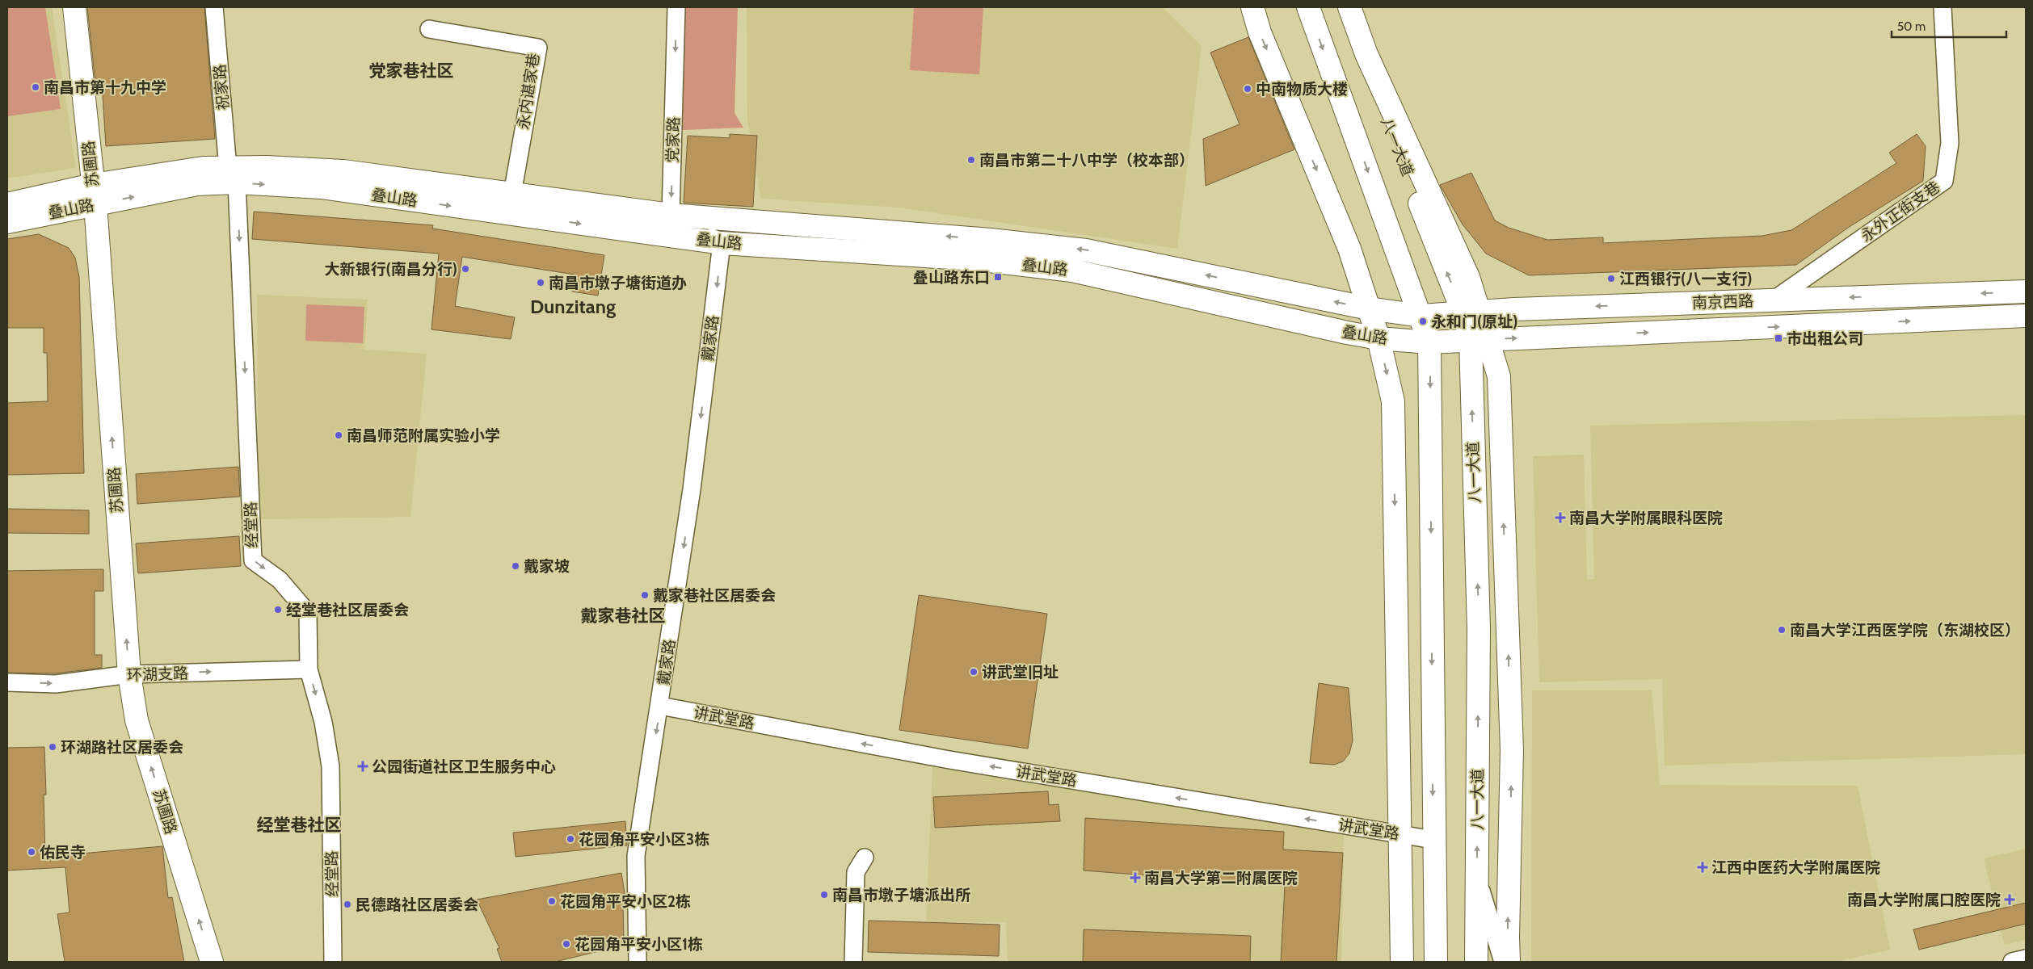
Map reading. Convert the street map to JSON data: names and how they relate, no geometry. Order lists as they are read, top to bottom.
{
  "streets": {
    "main road": [
      "八一大道",
      "苏圃路",
      "叠山路",
      "南京西路"
    ],
    "street": [
      "祝家路",
      "永内谌家巷",
      "党家路",
      "永外正街支巷",
      "戴家路",
      "经堂路",
      "环湖支路",
      "讲武堂路"
    ]
  },
  "crossings": [
    ["祝家路", "叠山路"],
    ["祝家路", "经堂路"],
    ["永内谌家巷", "叠山路"],
    ["党家路", "叠山路"],
    ["八一大道", "南京西路"],
    ["苏圃路", "叠山路"],
    ["苏圃路", "环湖支路"],
    ["叠山路", "南京西路"],
    ["叠山路", "戴家路"],
    ["叠山路", "经堂路"],
    ["永外正街支巷", "南京西路"],
    ["戴家路", "讲武堂路"],
    ["经堂路", "环湖支路"]
  ],
  "one_way": [
    "党家路",
    "苏圃路",
    "戴家路",
    "经堂路",
    "环湖支路",
    "讲武堂路"
  ],
  "districts": [
    "党家巷社区",
    "Dunzitang",
    "戴家巷社区",
    "经堂巷社区"
  ],
  "places": {
    "other": [
      "南昌市第十九中学",
      "中南物质大楼",
      "南昌市第二十八中学（校本部）",
      "大新银行(南昌分行)",
      "江西银行(八一支行)",
      "南昌市墩子塘街道办",
      "永和门(原址)",
      "南昌师范附属实验小学",
      "戴家坡",
      "戴家巷社区居委会",
      "经堂巷社区居委会",
      "南昌大学江西医学院（东湖校区）",
      "讲武堂旧址",
      "环湖路社区居委会",
      "花园角平安小区3栋",
      "佑民寺",
      "南昌市墩子塘派出所",
      "花园角平安小区2栋",
      "民德路社区居委会",
      "花园角平安小区1栋"
    ],
    "transit": ["叠山路东口", "市出租公司"],
    "health": [
      "南昌大学附属眼科医院",
      "公园街道社区卫生服务中心",
      "江西中医药大学附属医院",
      "南昌大学第二附属医院",
      "南昌大学附属口腔医院"
    ]
  },
  "scale_bar": "50 m"
}
